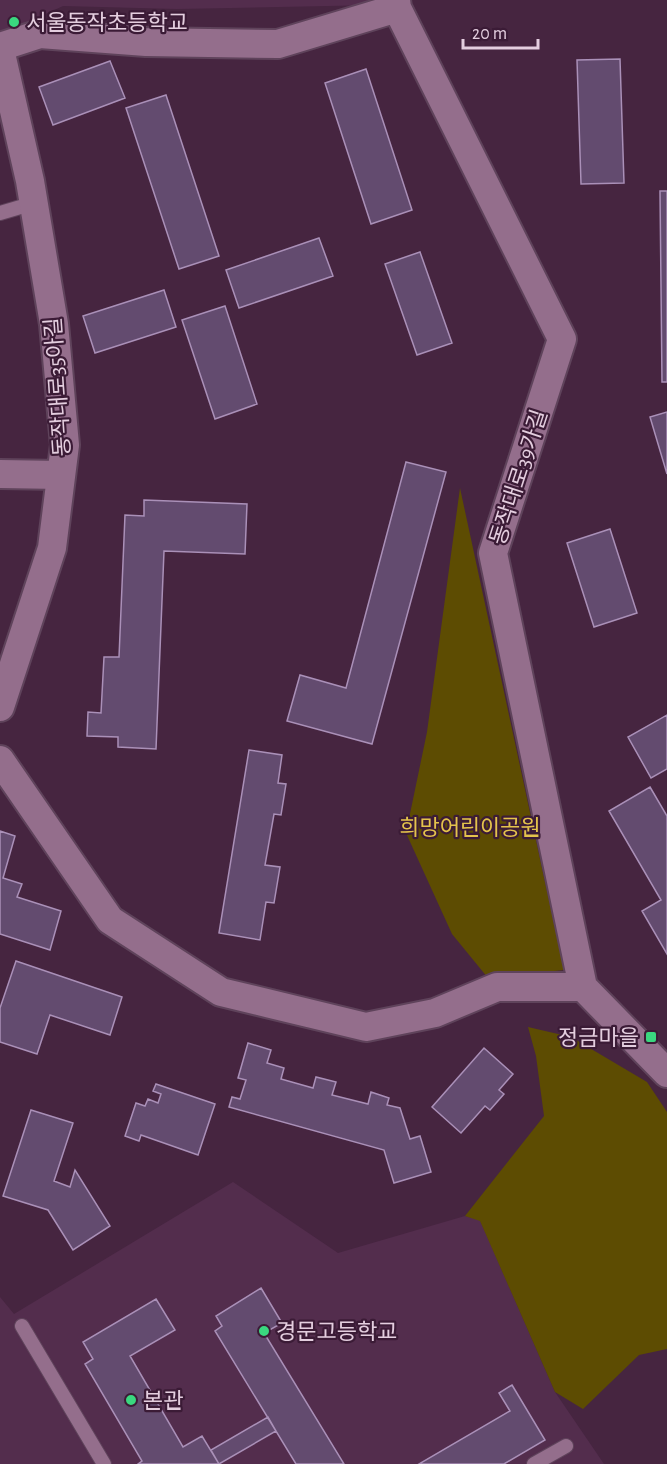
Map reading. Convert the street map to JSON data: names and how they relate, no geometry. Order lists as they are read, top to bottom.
{
  "streets": {
    "street": ["동작대로35아길", "동작대로39가길"]
  },
  "crossings": [
    ["동작대로35아길", "동작대로39가길"]
  ],
  "parks": ["희망어린이공원"],
  "places": {
    "other": ["서울동작초등학교", "경문고등학교", "본관"],
    "transit": ["정금마을"]
  },
  "scale_bar": "20 m"
}
